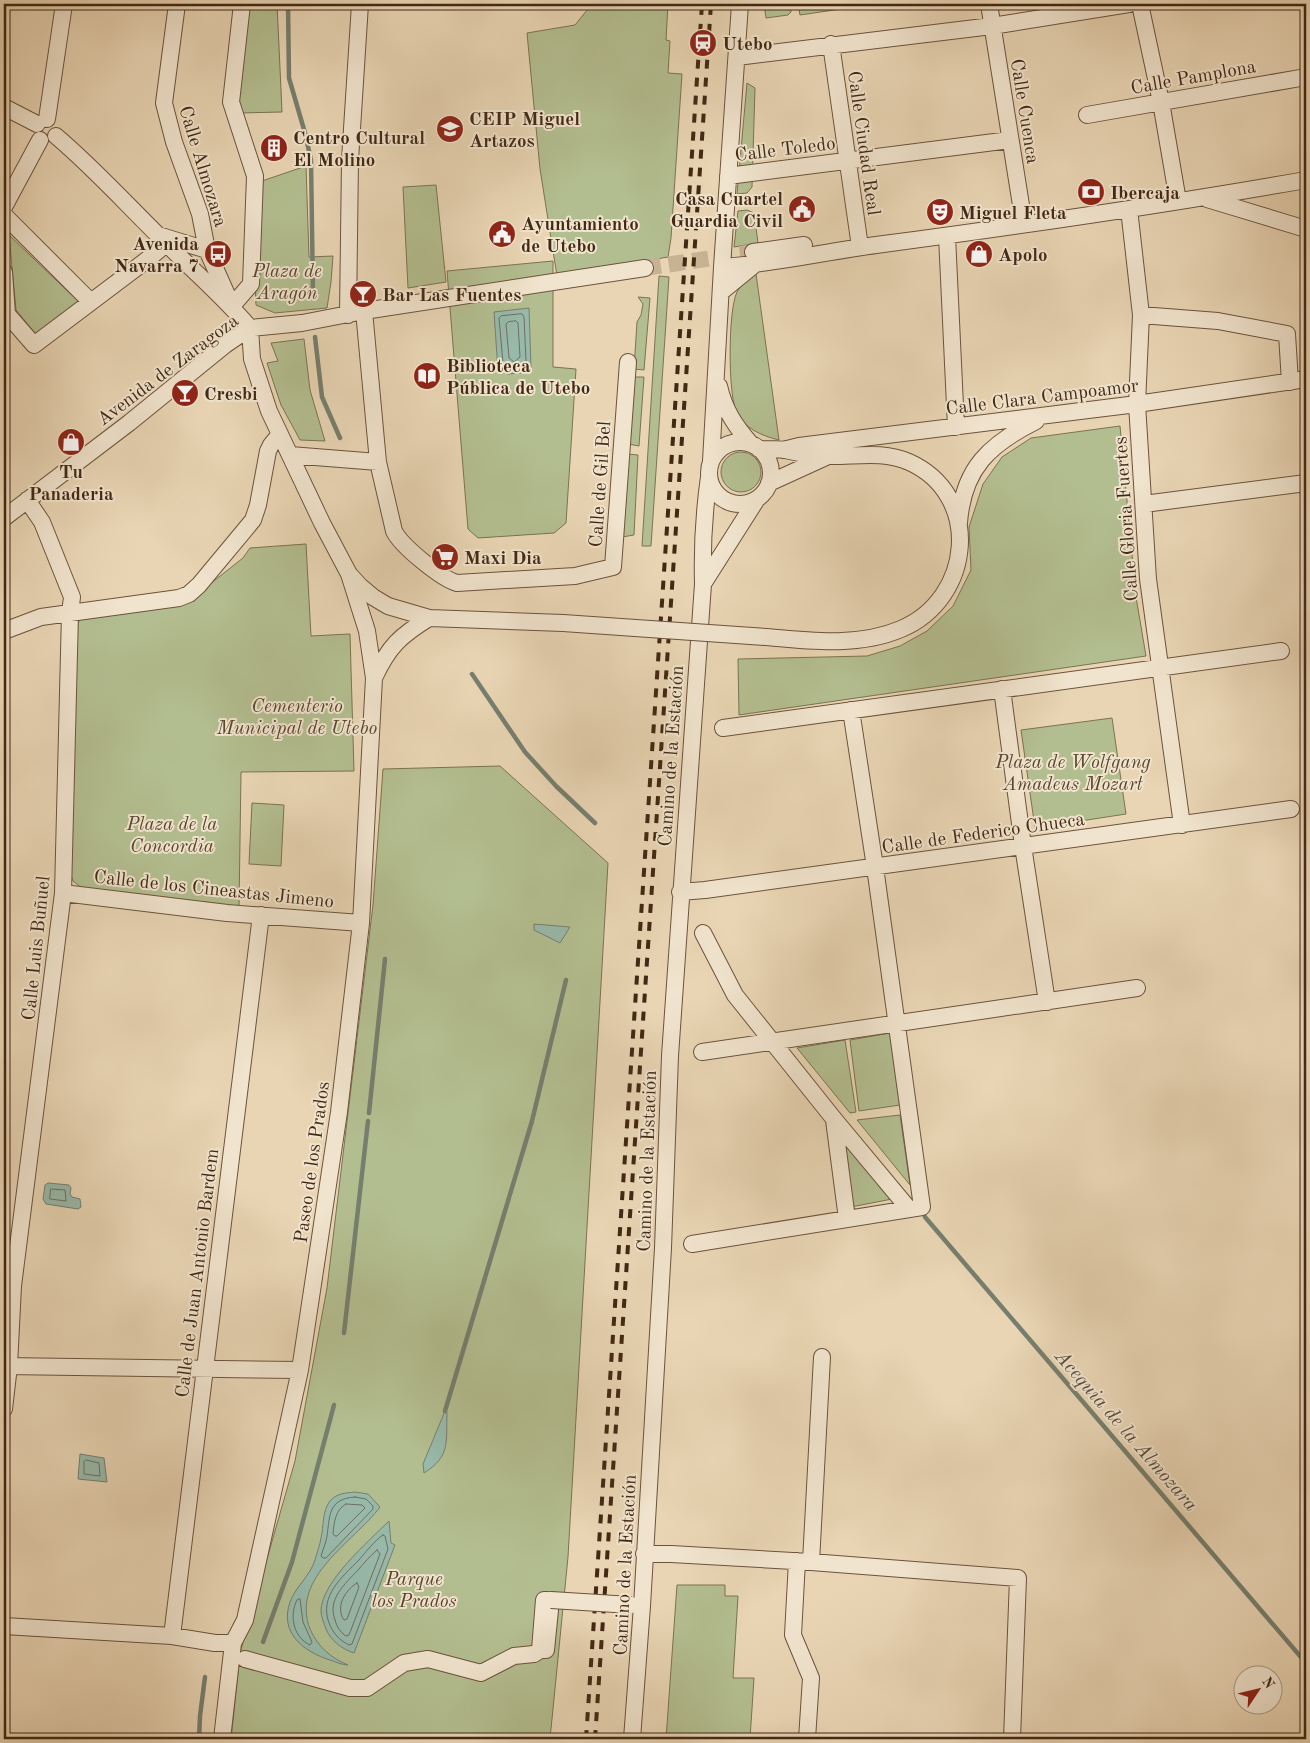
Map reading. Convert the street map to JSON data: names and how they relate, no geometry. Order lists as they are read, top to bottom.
{
  "streets": {
    "street": [
      "Calle Pamplona",
      "Calle Cuenca",
      "Calle Ciudad Real",
      "Calle Toledo",
      "Calle Almozara",
      "Avenida de Zaragoza",
      "Calle Clara Campoamor",
      "Calle de Gil Bel",
      "Calle Gloria Fuertes",
      "Camino de la Estación",
      "Calle de Federico Chueca",
      "Calle de los Cineastas Jimeno",
      "Calle Luis Buñuel",
      "Paseo de los Prados",
      "Calle de Juan Antonio Bardem"
    ]
  },
  "crossings": [
    ["Calle Cuenca", "Calle Toledo"],
    ["Calle Ciudad Real", "Calle Toledo"],
    ["Calle Toledo", "Camino de la Estación"],
    ["Avenida de Zaragoza", "Calle de Gil Bel"],
    ["Avenida de Zaragoza", "Calle Luis Buñuel"],
    ["Calle Clara Campoamor", "Calle Gloria Fuertes"],
    ["Calle Gloria Fuertes", "Calle de Federico Chueca"],
    ["Camino de la Estación", "Calle de Federico Chueca"],
    ["Calle de los Cineastas Jimeno", "Calle Luis Buñuel"],
    ["Calle de los Cineastas Jimeno", "Paseo de los Prados"],
    ["Calle de los Cineastas Jimeno", "Calle de Juan Antonio Bardem"]
  ],
  "water": ["Acequia de la Almozara"],
  "parks": [
    "Plaza de Aragón",
    "Cementerio Municipal de Utebo",
    "Plaza de Wolfgang Amadeus Mozart",
    "Plaza de la Concordia",
    "Parque los Prados"
  ],
  "places": {
    "station": ["Utebo"],
    "school or university": ["CEIP Miguel Artazos"],
    "building": ["Centro Cultural El Molino"],
    "bank": ["Ibercaja"],
    "public building": ["Casa Cuartel Guardia Civil", "Ayuntamiento de Utebo"],
    "theatre": ["Miguel Fleta"],
    "bus stop": ["Avenida Navarra 7"],
    "shop": ["Apolo", "Tu Panaderia"],
    "bar": ["Bar Las Fuentes", "Cresbi"],
    "library": ["Biblioteca Pública de Utebo"],
    "supermarket": ["Maxi Dia"]
  },
  "north": "top right"
}
